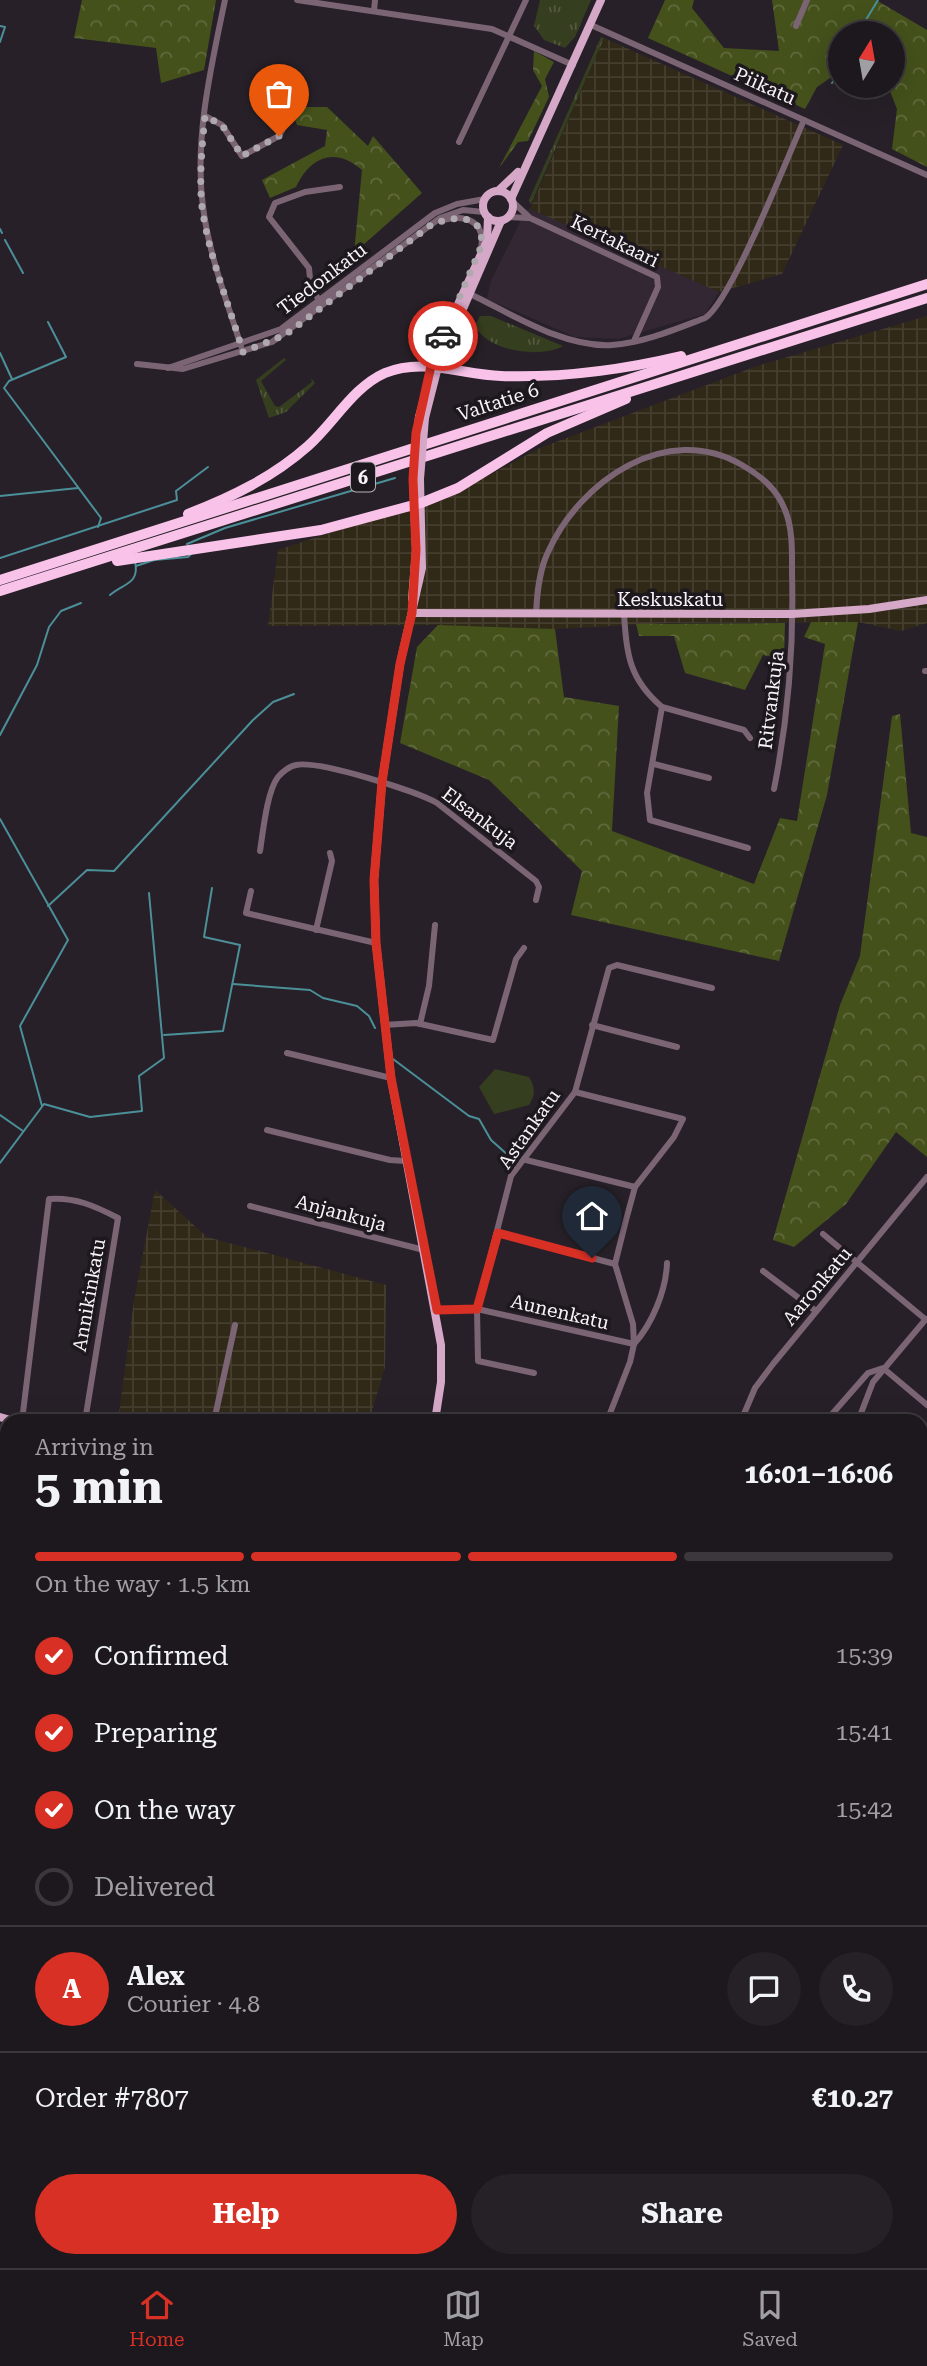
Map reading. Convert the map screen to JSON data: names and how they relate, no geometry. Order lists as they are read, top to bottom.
{
  "streets": {
    "highway": ["Valtatie 6", "6"],
    "main road": ["Keskuskatu"],
    "street": [
      "Piikatu",
      "Kertakaari",
      "Tiedonkatu",
      "Ritvankuja",
      "Elsankuja",
      "Astankatu",
      "Anjankuja",
      "Aaronkatu",
      "Annikinkatu",
      "Aunenkatu"
    ]
  },
  "crossings": [
    ["Keskuskatu", "Ritvankuja"],
    ["Astankatu", "Aunenkatu"]
  ],
  "north": "top",
  "page": {
    "heading": ["5 min", "Arriving in", "16:01–16:06"],
    "panel": [
      "Alex",
      "Courier · 4.8",
      "Order #7807",
      "€10.27"
    ],
    "bar": "On the way · 1.5 km",
    "list": [
      ["Confirmed", "15:39"],
      ["Preparing", "15:41"],
      ["On the way", "15:42"],
      "Delivered"
    ],
    "round": "A",
    "buttons": ["Help", "Share"],
    "tabs": ["Home", "Map", "Saved"]
  }
}
